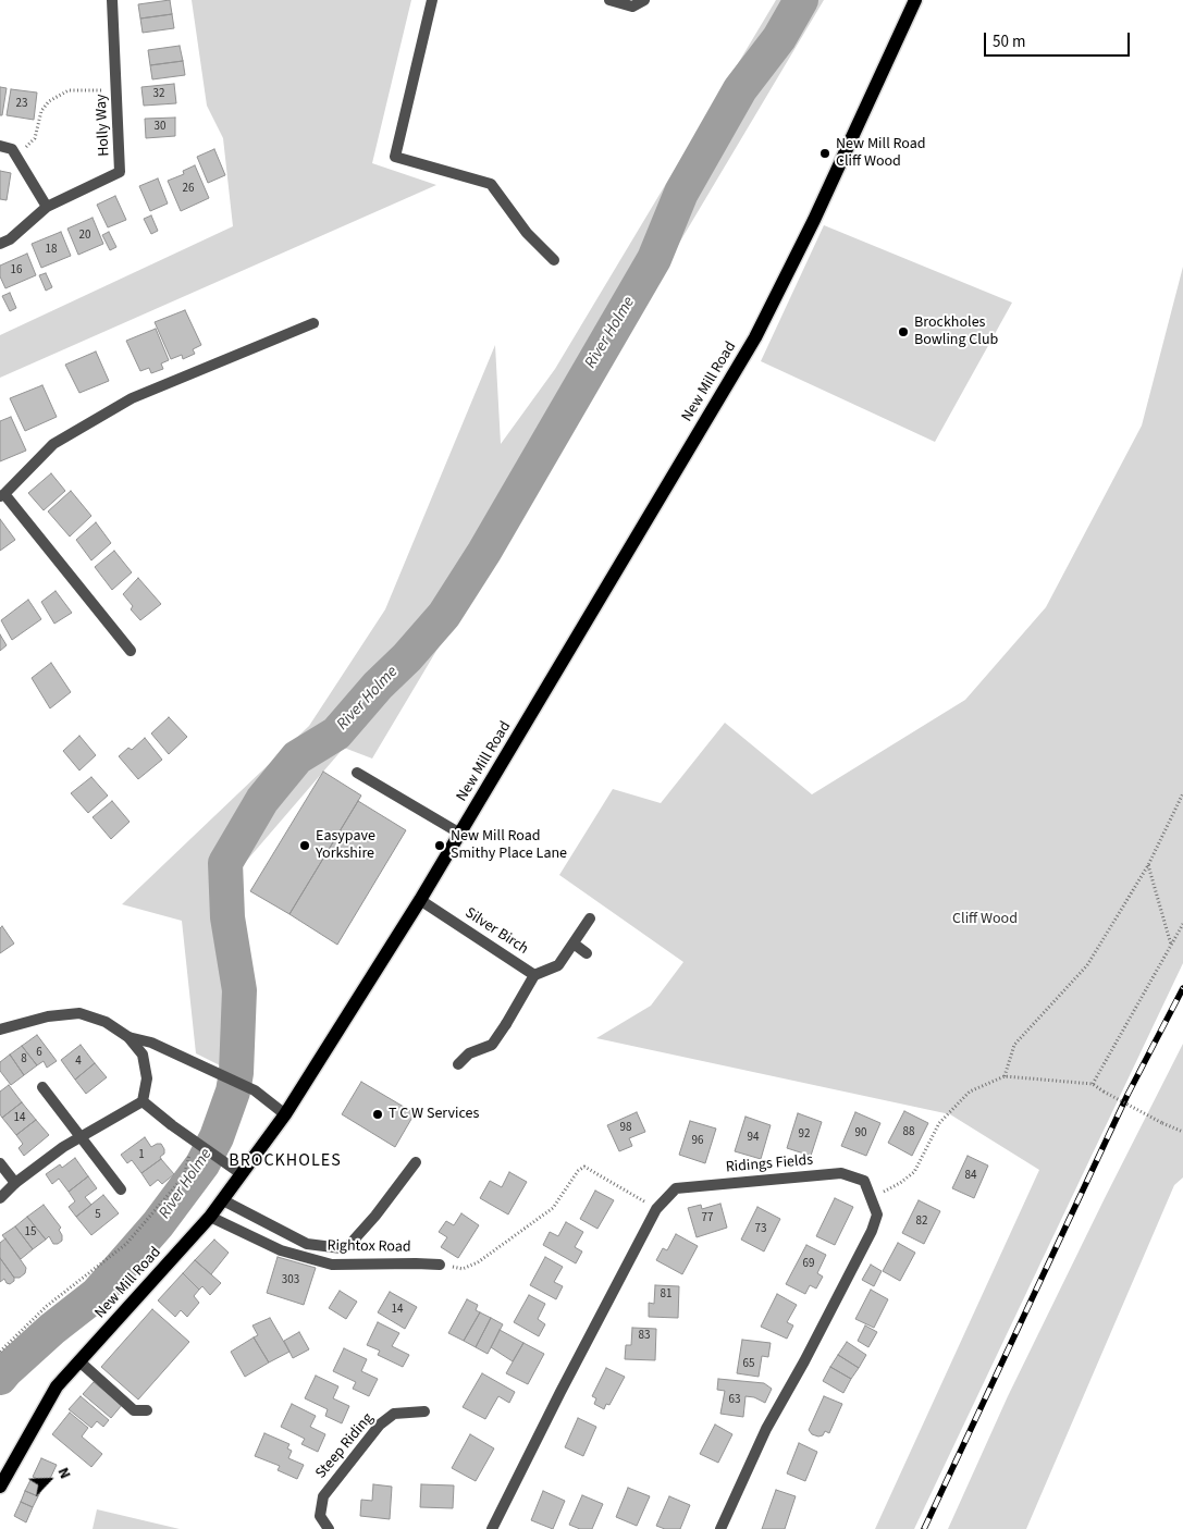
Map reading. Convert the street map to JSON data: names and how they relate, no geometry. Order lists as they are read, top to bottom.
{
  "streets": {
    "main road": ["New Mill Road"],
    "street": [
      "Holly Way",
      "Silver Birch",
      "Ridings Fields",
      "Rightox Road",
      "Steep Riding"
    ]
  },
  "crossings": [
    ["New Mill Road", "Silver Birch"],
    ["New Mill Road", "Rightox Road"]
  ],
  "districts": ["BROCKHOLES"],
  "water": ["River Holme"],
  "parks": ["Cliff Wood"],
  "places": [
    "New Mill Road Cliff Wood",
    "Brockholes Bowling Club",
    "Easypave Yorkshire",
    "New Mill Road Smithy Place Lane",
    "T C W Services"
  ],
  "house_numbers": [
    "32",
    "23",
    "30",
    "26",
    "20",
    "18",
    "16",
    "6",
    "8",
    "4",
    "14",
    "98",
    "88",
    "90",
    "92",
    "94",
    "96",
    "1",
    "84",
    "5",
    "77",
    "82",
    "73",
    "15",
    "69",
    "303",
    "81",
    "14",
    "83",
    "65",
    "63"
  ],
  "scale_bar": "50 m",
  "north": "top right"
}
